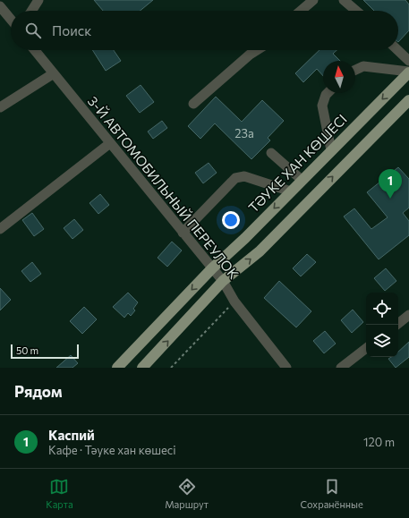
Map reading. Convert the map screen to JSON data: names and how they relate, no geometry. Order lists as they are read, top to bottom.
{
  "streets": {
    "main road": ["ТӘУКЕ ХАН КӨШЕСІ"],
    "street": ["3-Й АВТОМОБИЛЬНЫЙ ПЕРЕУЛОК"]
  },
  "crossings": [
    ["ТӘУКЕ ХАН КӨШЕСІ", "3-Й АВТОМОБИЛЬНЫЙ ПЕРЕУЛОК"]
  ],
  "house_numbers": ["23а"],
  "scale_bar": "50 m",
  "north": "top",
  "page": {
    "search": "Поиск",
    "pins": "1",
    "scale": "50 m",
    "heading": "Рядом",
    "list": [
      {
        "mark": "1",
        "name": "Каспий",
        "note": "Кафе · Тәуке хан көшесі",
        "value": "120 m"
      }
    ],
    "nav": ["Карта", "Маршрут", "Сохранённые"]
  }
}
